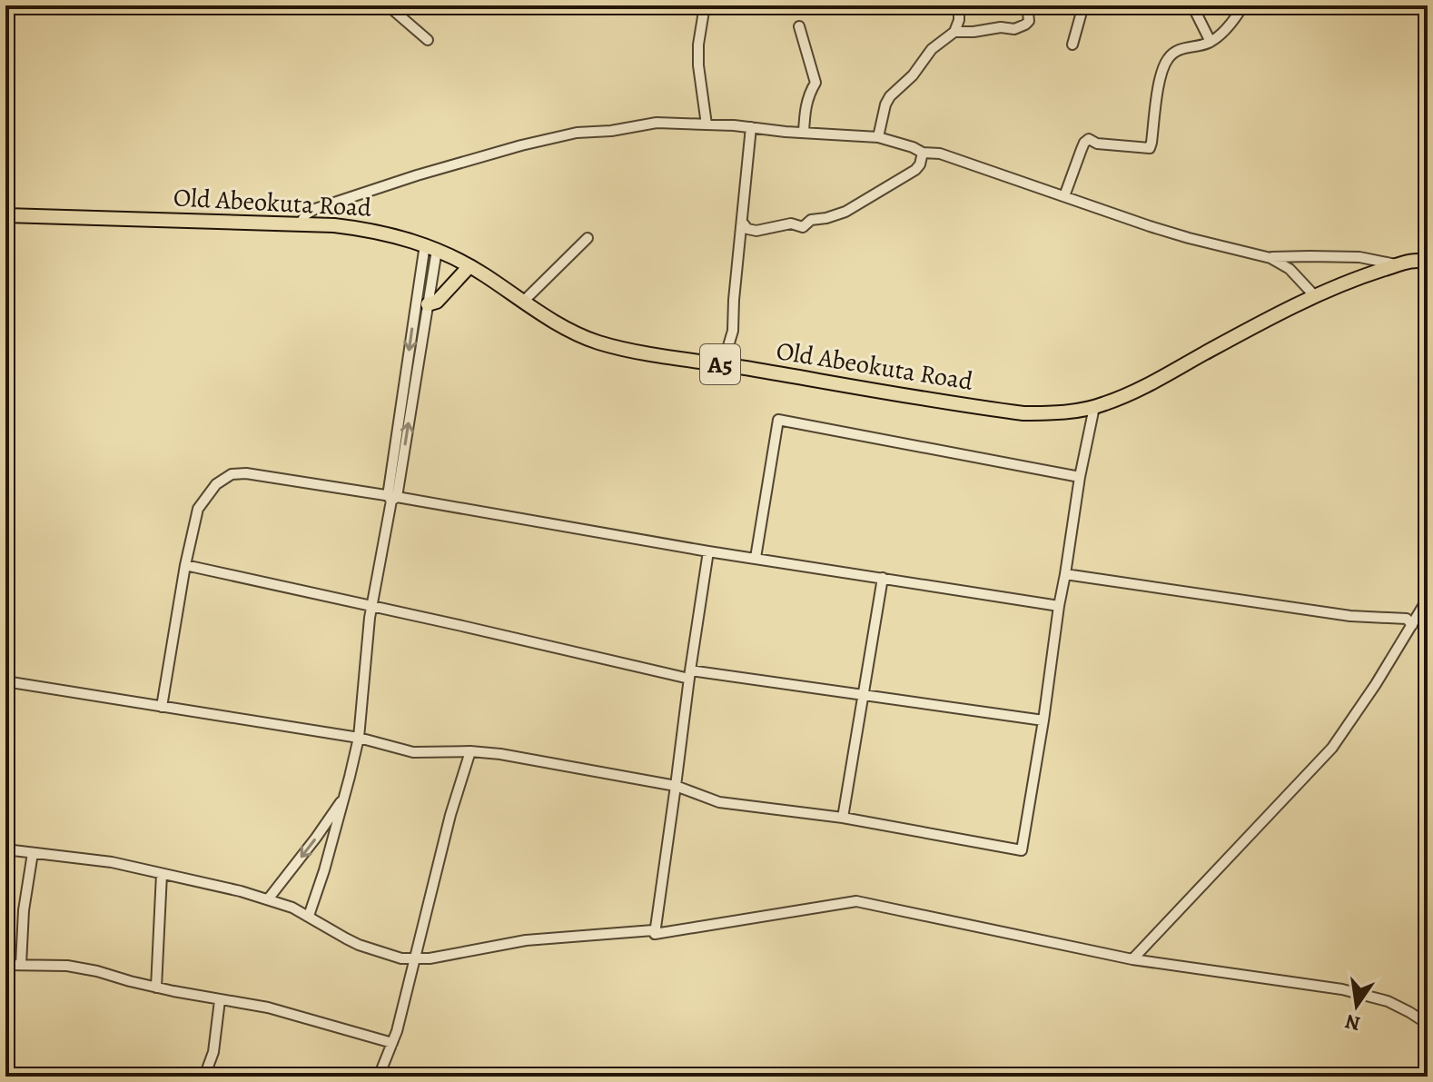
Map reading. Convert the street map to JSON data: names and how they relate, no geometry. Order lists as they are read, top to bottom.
{
  "streets": {
    "highway": ["Old Abeokuta Road", "A5"]
  },
  "north": "bottom"
}
